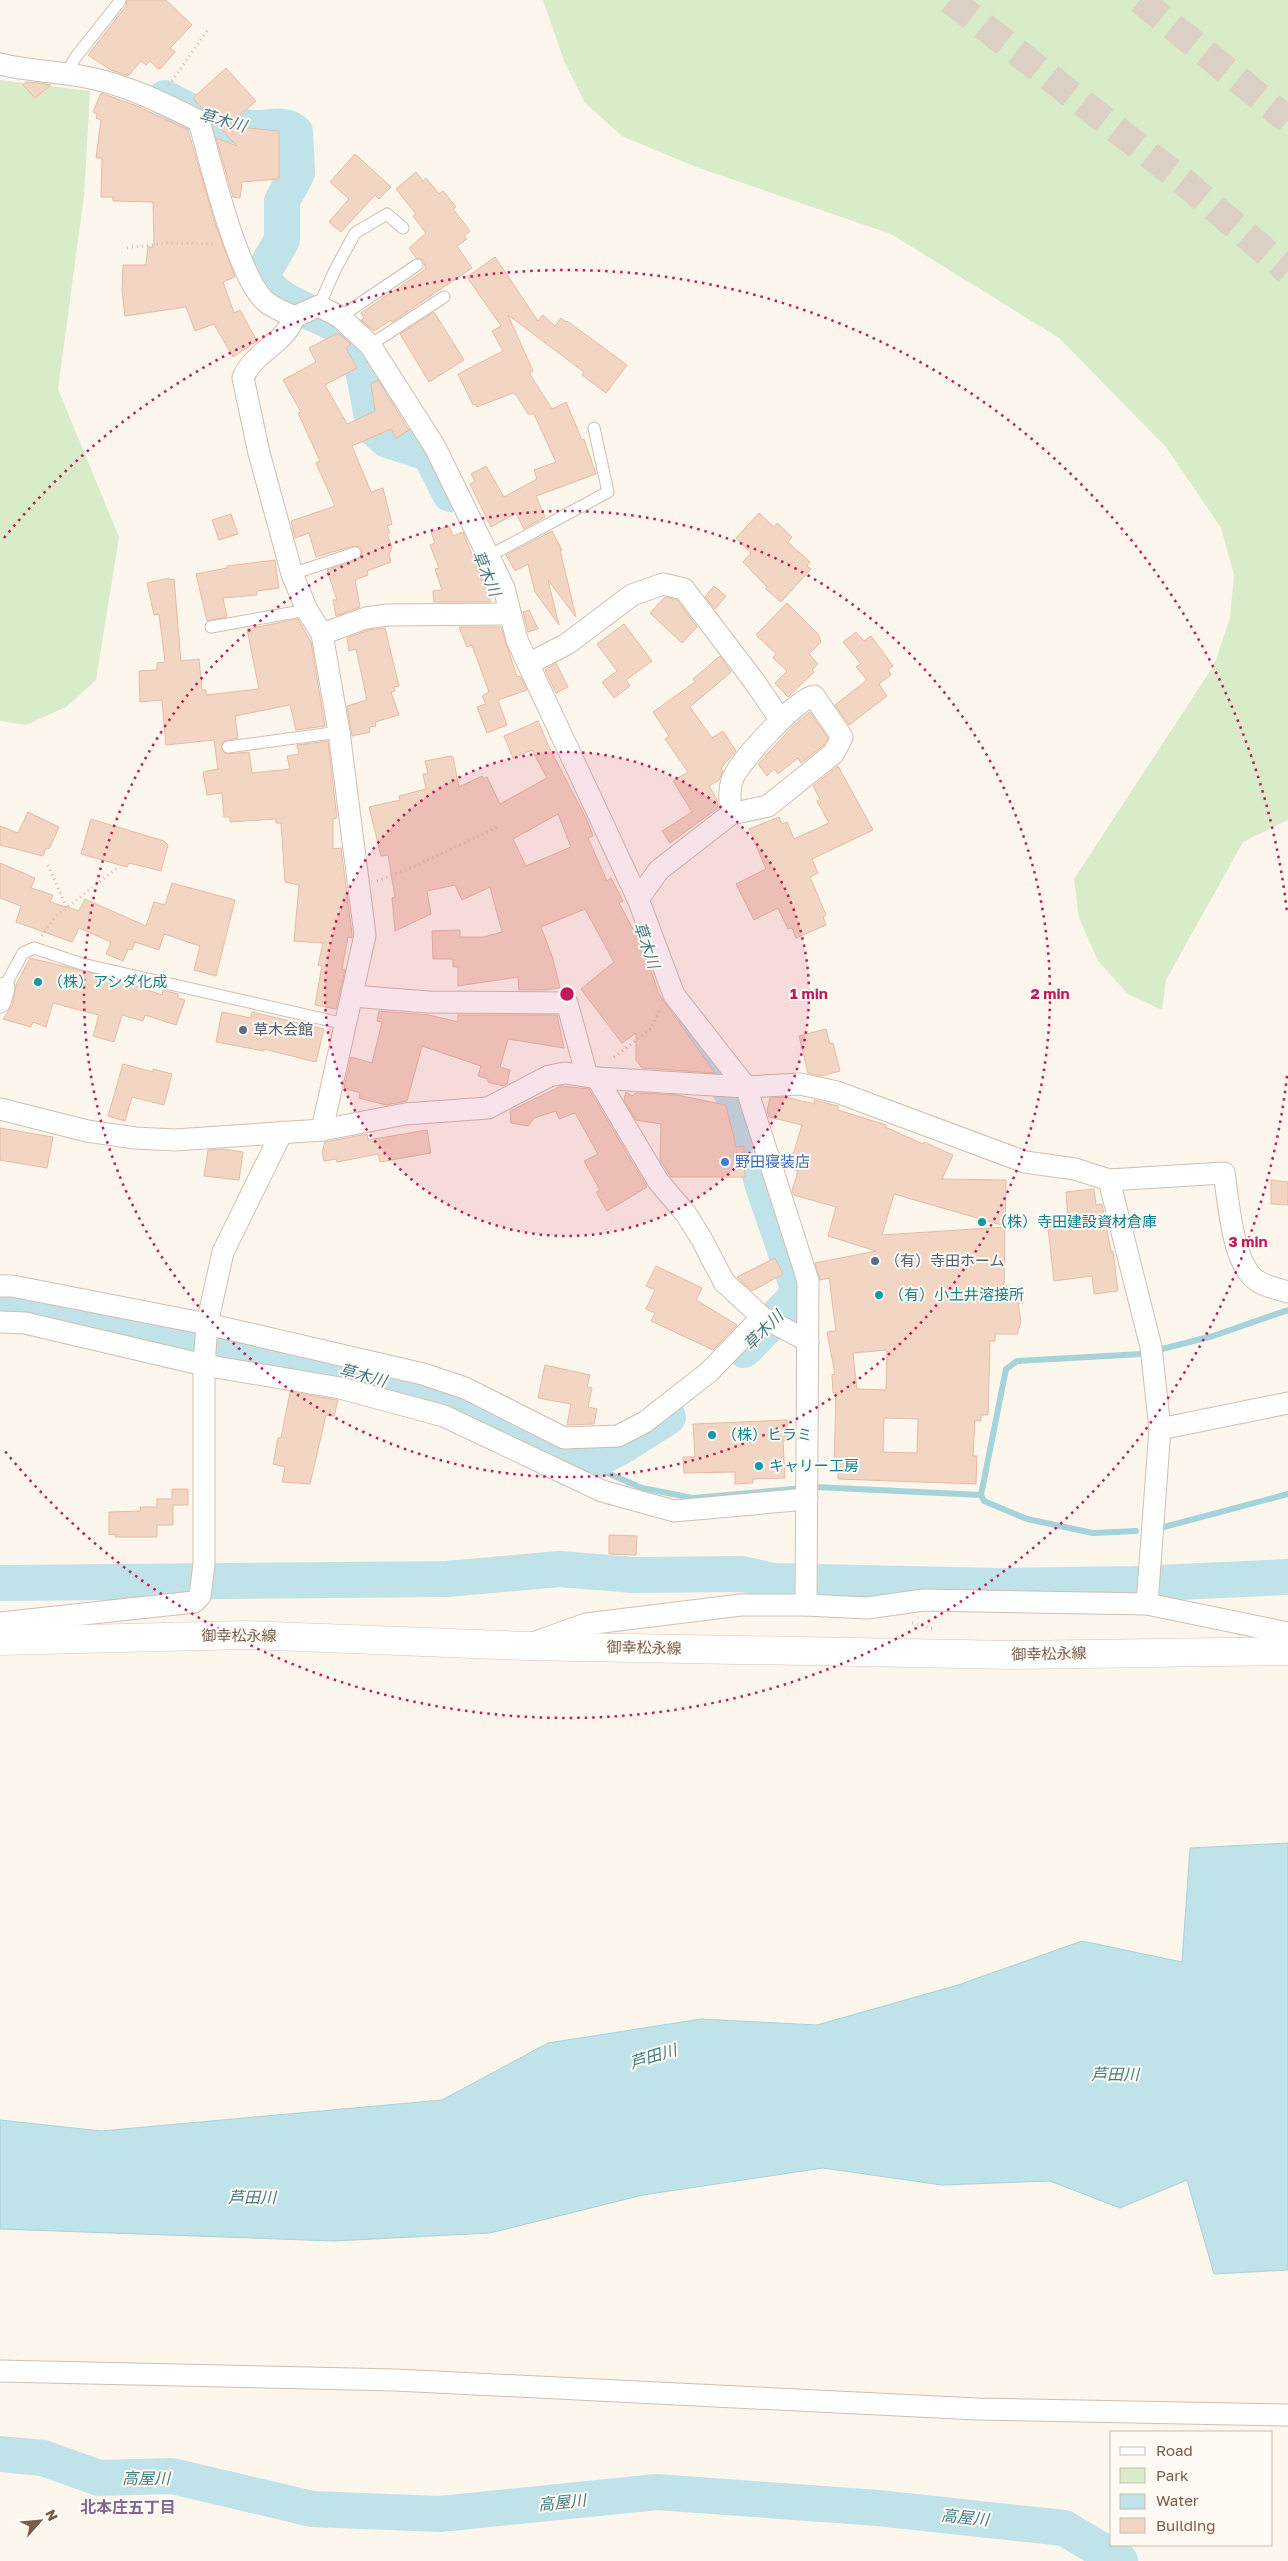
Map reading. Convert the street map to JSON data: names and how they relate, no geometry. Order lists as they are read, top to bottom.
{
  "streets": {
    "main road": ["御幸松永線"]
  },
  "districts": ["北本庄五丁目"],
  "water": ["草木川", "芦田川", "高屋川"],
  "places": [
    "（株）アシダ化成",
    "草木会館",
    "野田寝装店",
    "（株）寺田建設資材倉庫",
    "（有）寺田ホーム",
    "（有）小土井溶接所",
    "（株）ヒラミ",
    "キャリー工房"
  ],
  "legend": [
    "Road",
    "Park",
    "Water",
    "Building"
  ],
  "north": "top right",
  "rings": ["1 min", "2 min", "3 min"]
}
